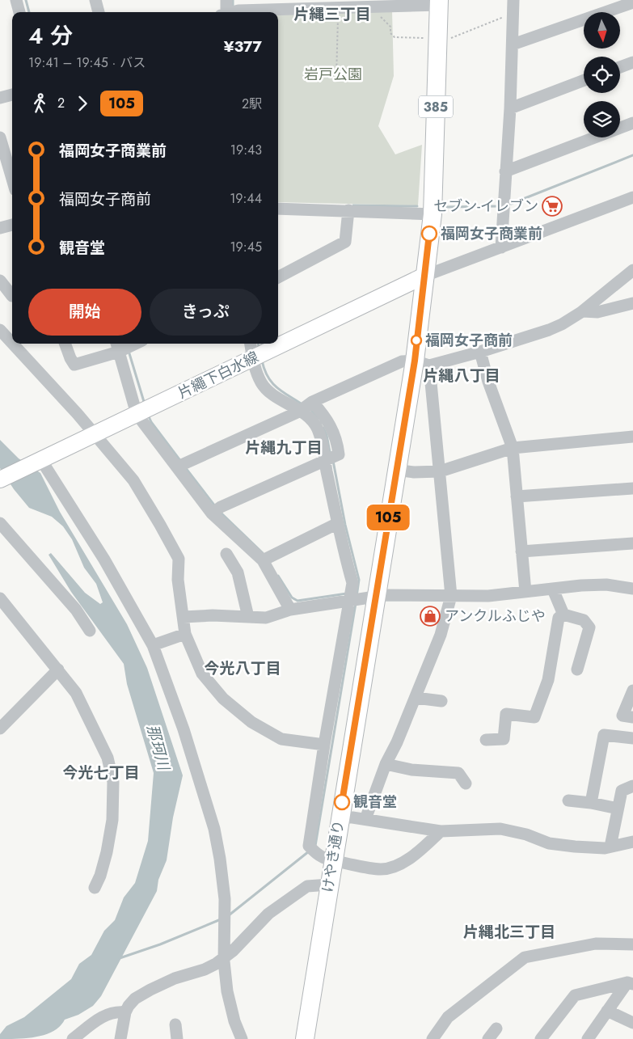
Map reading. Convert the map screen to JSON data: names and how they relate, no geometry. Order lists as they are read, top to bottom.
{
  "streets": {
    "highway": ["385", "けやき通り"],
    "main road": ["片繩下白水線"]
  },
  "crossings": [
    ["片繩下白水線", "けやき通り"]
  ],
  "districts": [
    "片縄三丁目",
    "片縄八丁目",
    "片縄九丁目",
    "今光八丁目",
    "今光七丁目",
    "片縄北三丁目"
  ],
  "water": ["那珂川"],
  "parks": ["岩戸公園"],
  "places": {
    "supermarket": ["セブン-イレブン"],
    "other": ["福岡女子商業前", "福岡女子商前", "観音堂"],
    "shop": ["アンクルふじや"]
  },
  "lines": ["bus line 105"],
  "north": "bottom",
  "page": {
    "on_map": "105",
    "heading": ["4 分", "19:41 – 19:45 · バス", "¥377"],
    "legs": ["2", "105", "2駅"],
    "list": [
      {
        "name": "福岡女子商業前",
        "value": "19:43"
      },
      {
        "name": "福岡女子商前",
        "value": "19:44"
      },
      {
        "name": "観音堂",
        "value": "19:45"
      }
    ],
    "buttons": ["開始", "きっぷ"]
  }
}
